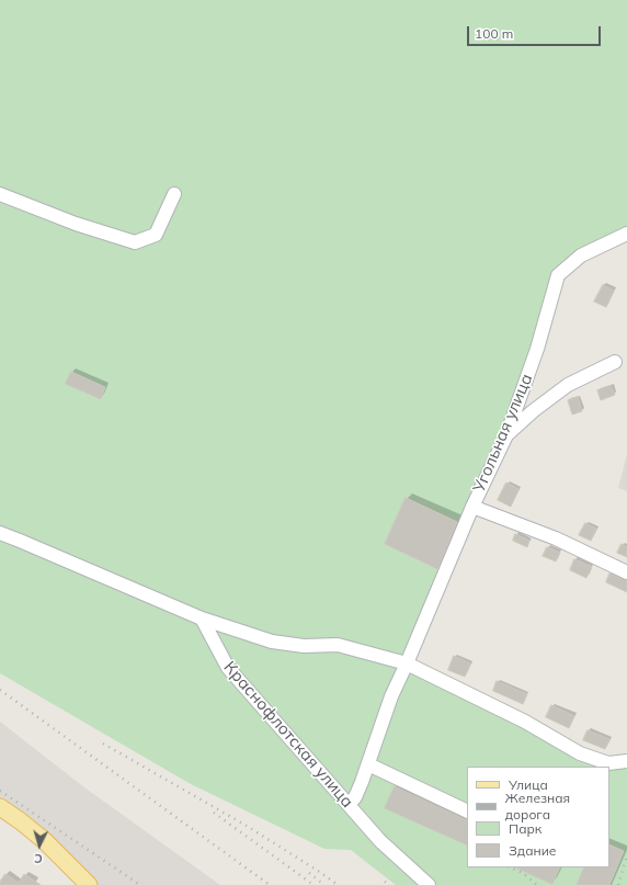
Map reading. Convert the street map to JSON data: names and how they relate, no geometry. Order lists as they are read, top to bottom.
{
  "streets": {
    "street": ["Угольная улица", "Краснофлотская улица"]
  },
  "crossings": [
    ["Угольная улица", "Краснофлотская улица"]
  ],
  "legend": [
    "Улица",
    "Железная дорога",
    "Парк",
    "Здание"
  ],
  "scale_bar": "100 m",
  "north": "bottom"
}
